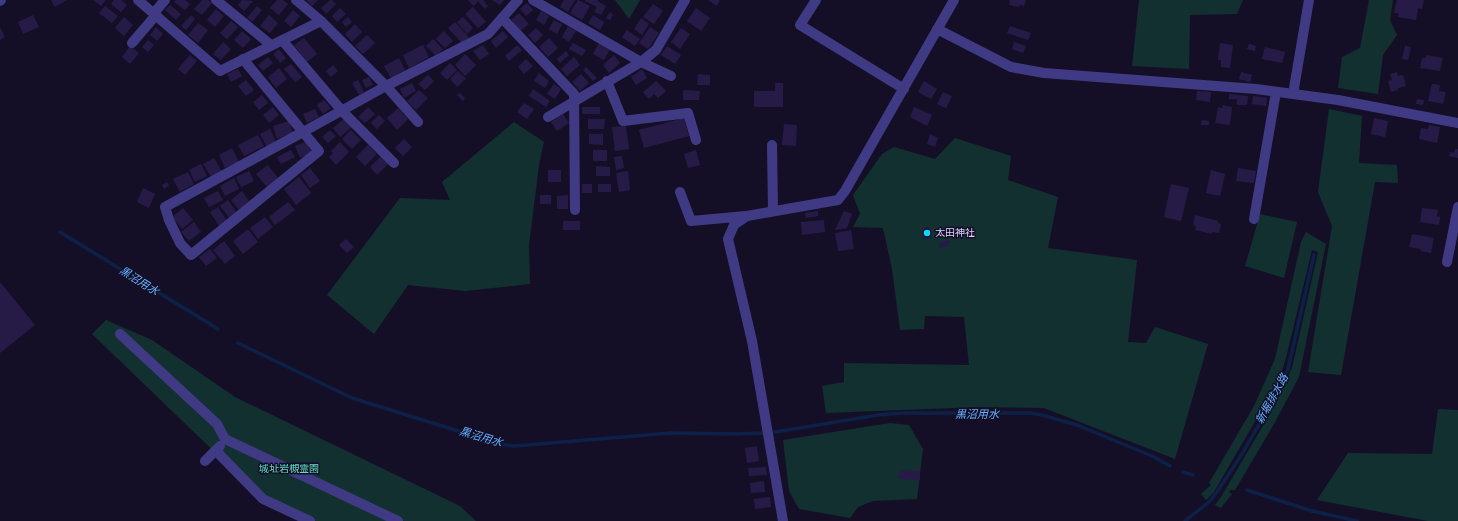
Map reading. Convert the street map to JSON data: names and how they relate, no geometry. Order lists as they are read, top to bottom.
{
  "water": ["黒沼用水", "新堀排水路"],
  "parks": ["城址岩槻霊園"],
  "places": ["太田神社"]
}
